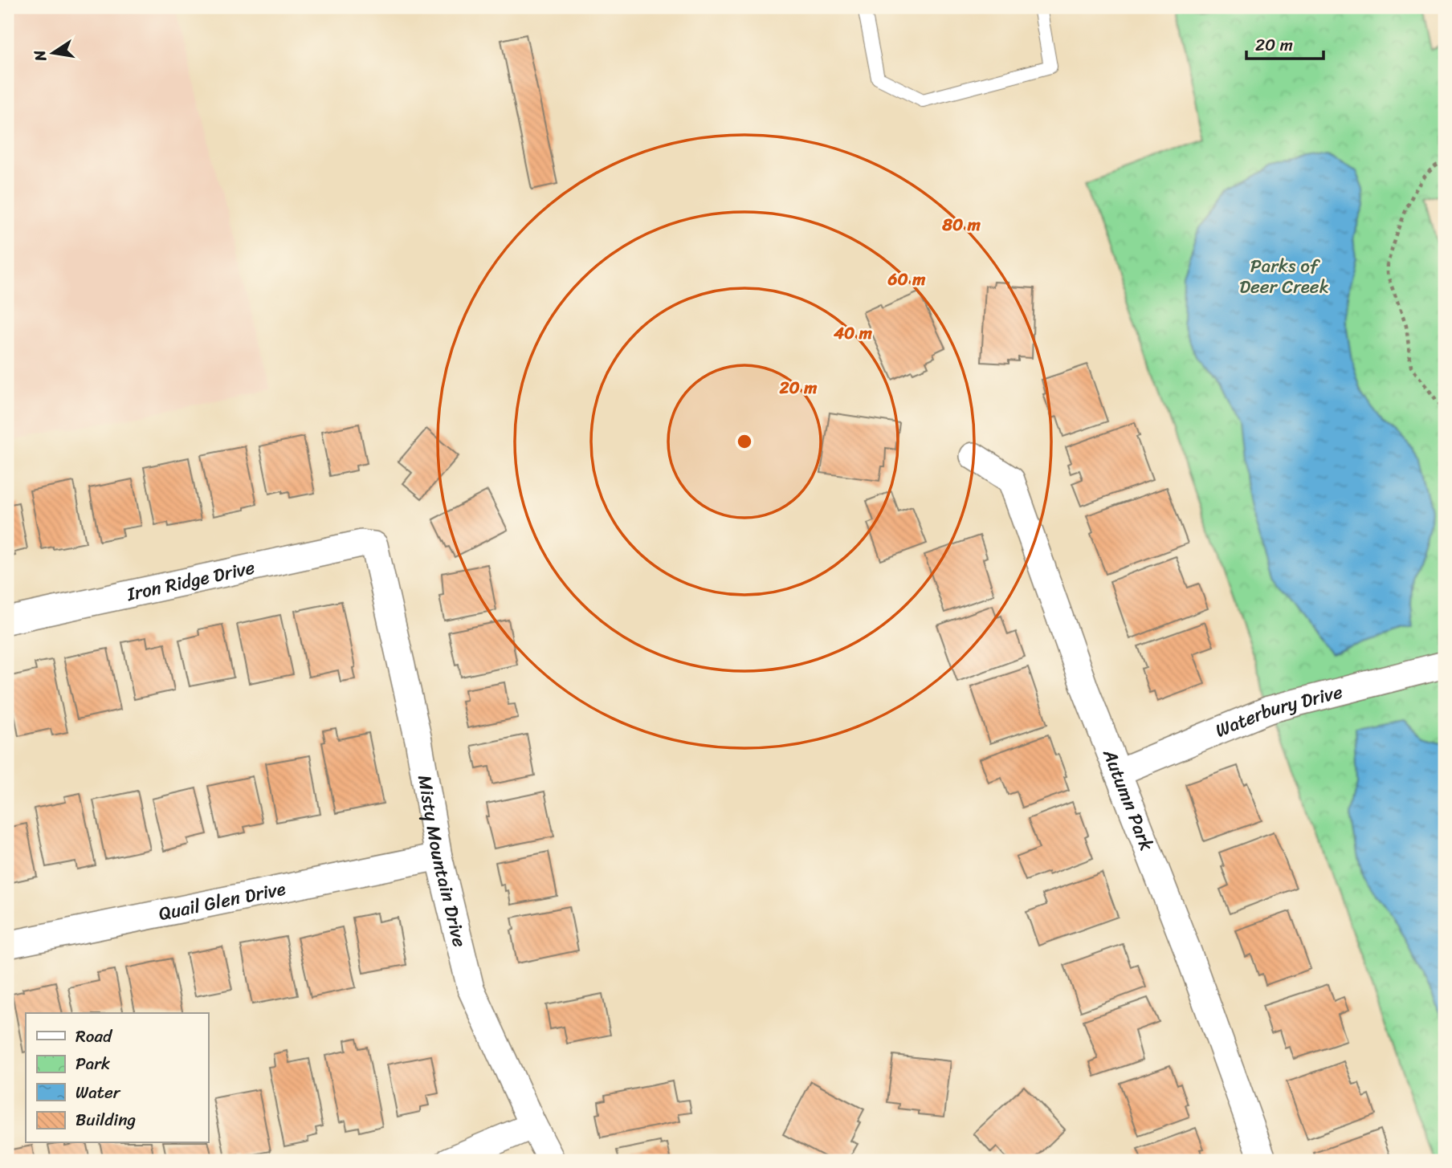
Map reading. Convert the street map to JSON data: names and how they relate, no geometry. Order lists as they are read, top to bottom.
{
  "streets": {
    "street": [
      "Iron Ridge Drive",
      "Waterbury Drive",
      "Autumn Park",
      "Misty Mountain Drive",
      "Quail Glen Drive"
    ]
  },
  "crossings": [
    ["Iron Ridge Drive", "Misty Mountain Drive"],
    ["Waterbury Drive", "Autumn Park"],
    ["Misty Mountain Drive", "Quail Glen Drive"]
  ],
  "parks": ["Parks of Deer Creek"],
  "legend": [
    "Road",
    "Park",
    "Water",
    "Building"
  ],
  "scale_bar": "20 m",
  "north": "left",
  "rings": [
    "80 m",
    "60 m",
    "40 m",
    "20 m"
  ]
}
